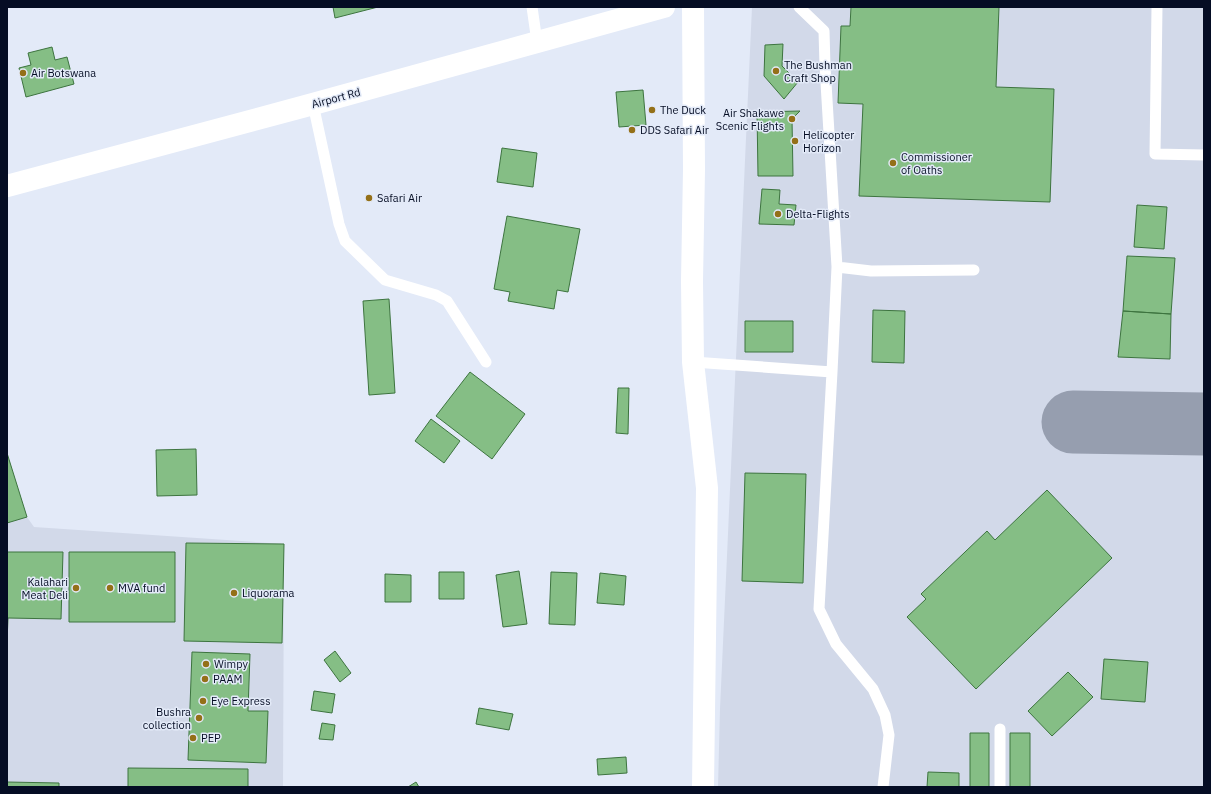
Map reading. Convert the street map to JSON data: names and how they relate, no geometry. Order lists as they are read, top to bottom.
{
  "streets": {
    "street": ["Airport Rd"]
  },
  "places": [
    "The Bushman Craft Shop",
    "Air Botswana",
    "The Duck",
    "Air Shakawe Scenic Flights",
    "DDS Safari Air",
    "Helicopter Horizon",
    "Commissioner of Oaths",
    "Safari Air",
    "Delta-Flights",
    "Kalahari Meat Deli",
    "MVA fund",
    "Liquorama",
    "Wimpy",
    "PAAM",
    "Eye Express",
    "Bushra collection",
    "PEP"
  ]
}
